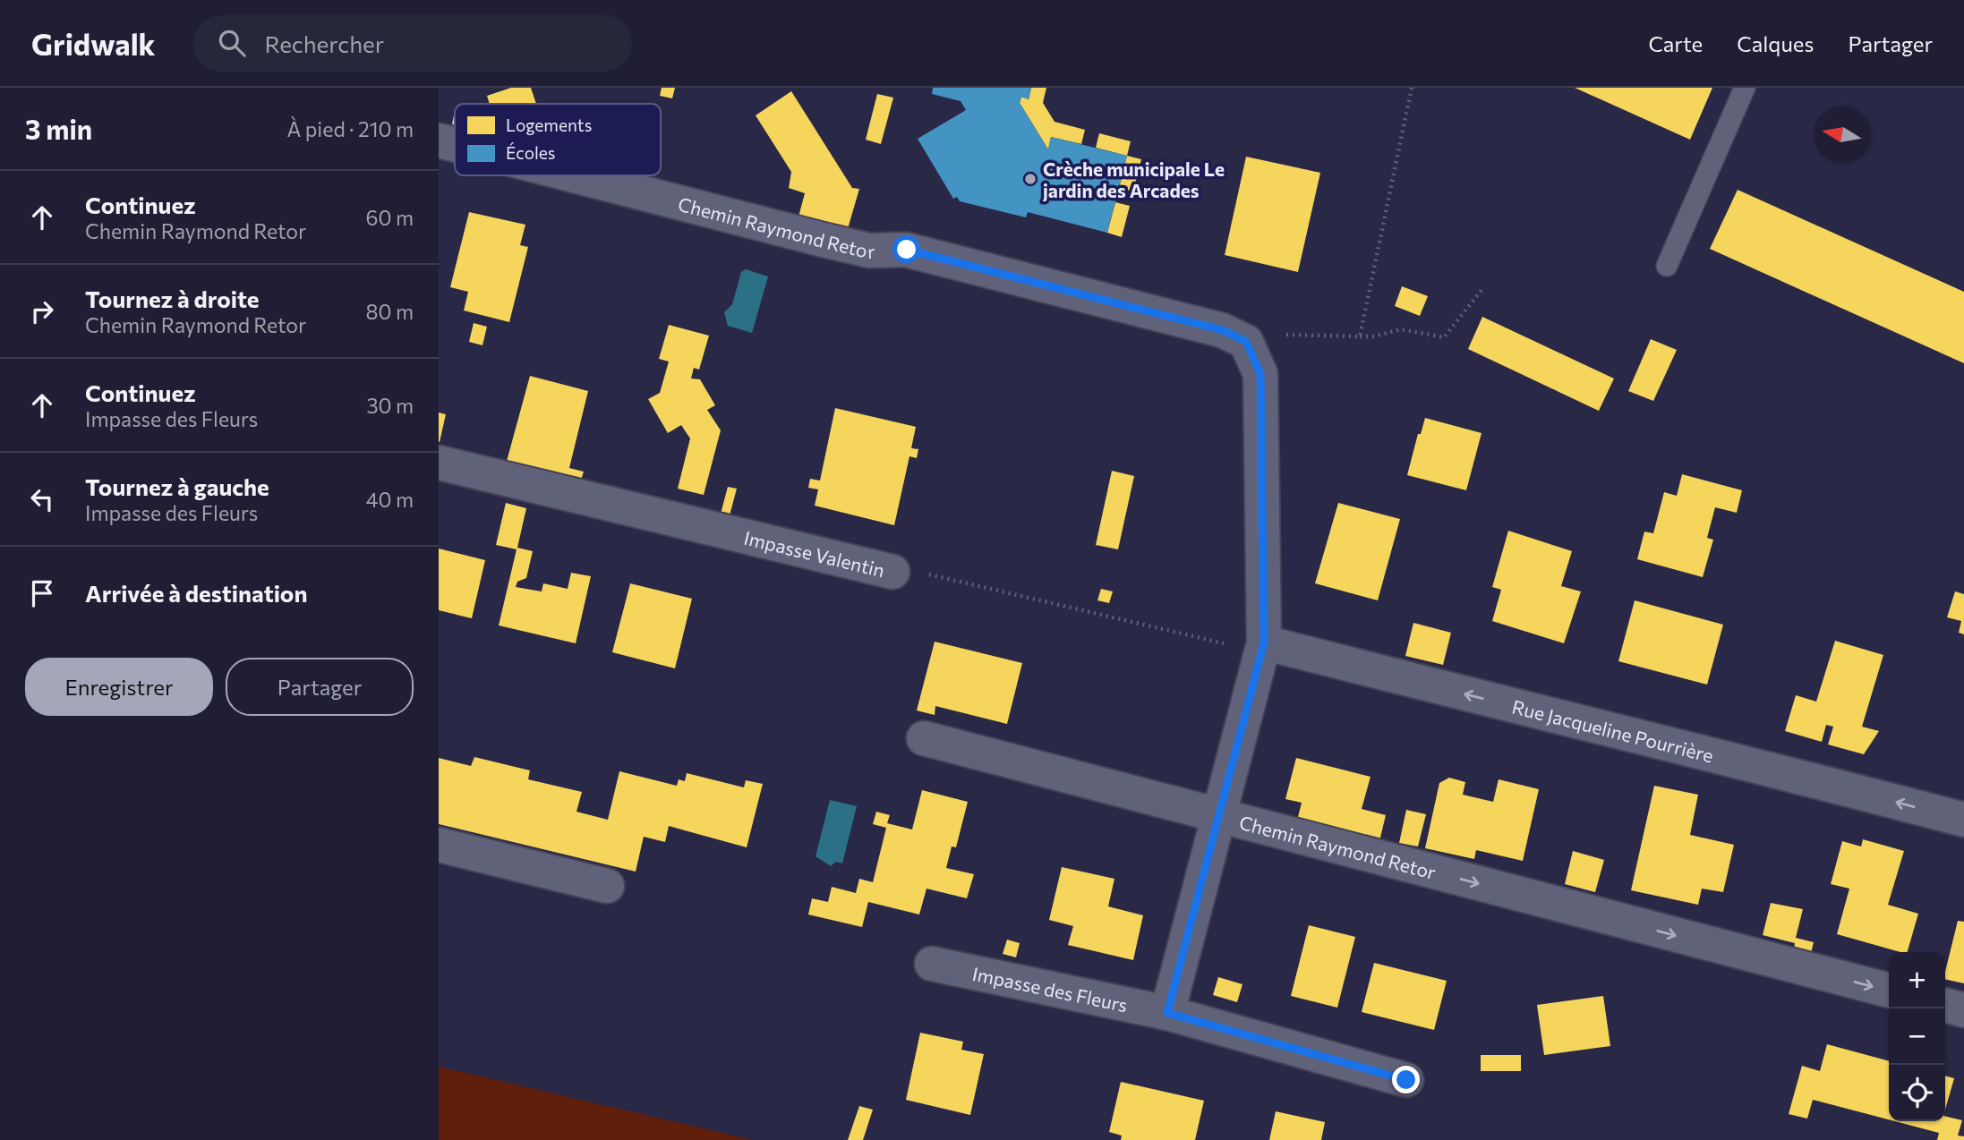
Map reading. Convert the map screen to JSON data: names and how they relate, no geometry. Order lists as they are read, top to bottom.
{
  "streets": {
    "street": [
      "Chemin Raymond Retor",
      "Impasse Valentin",
      "Rue Jacqueline Pourrière",
      "Impasse des Fleurs"
    ]
  },
  "crossings": [
    ["Chemin Raymond Retor", "Impasse Valentin"],
    ["Chemin Raymond Retor", "Rue Jacqueline Pourrière"],
    ["Impasse Valentin", "Rue Jacqueline Pourrière"]
  ],
  "one_way": ["Chemin Raymond Retor", "Rue Jacqueline Pourrière"],
  "places": ["Crèche municipale Le jardin des Arcades"],
  "legend": ["Logements", "Écoles"],
  "north": "left",
  "page": {
    "header": "Gridwalk",
    "search": "Rechercher",
    "nav": ["Carte", "Calques", "Partager"],
    "heading": ["3 min", "À pied · 210 m"],
    "list": [
      ["Continuez", "Chemin Raymond Retor", "60 m"],
      ["Tournez à droite", "Chemin Raymond Retor", "80 m"],
      ["Continuez", "Impasse des Fleurs", "30 m"],
      ["Tournez à gauche", "Impasse des Fleurs", "40 m"],
      "Arrivée à destination"
    ],
    "buttons": ["Enregistrer", "Partager"],
    "map_buttons": ["+", "−"]
  }
}
